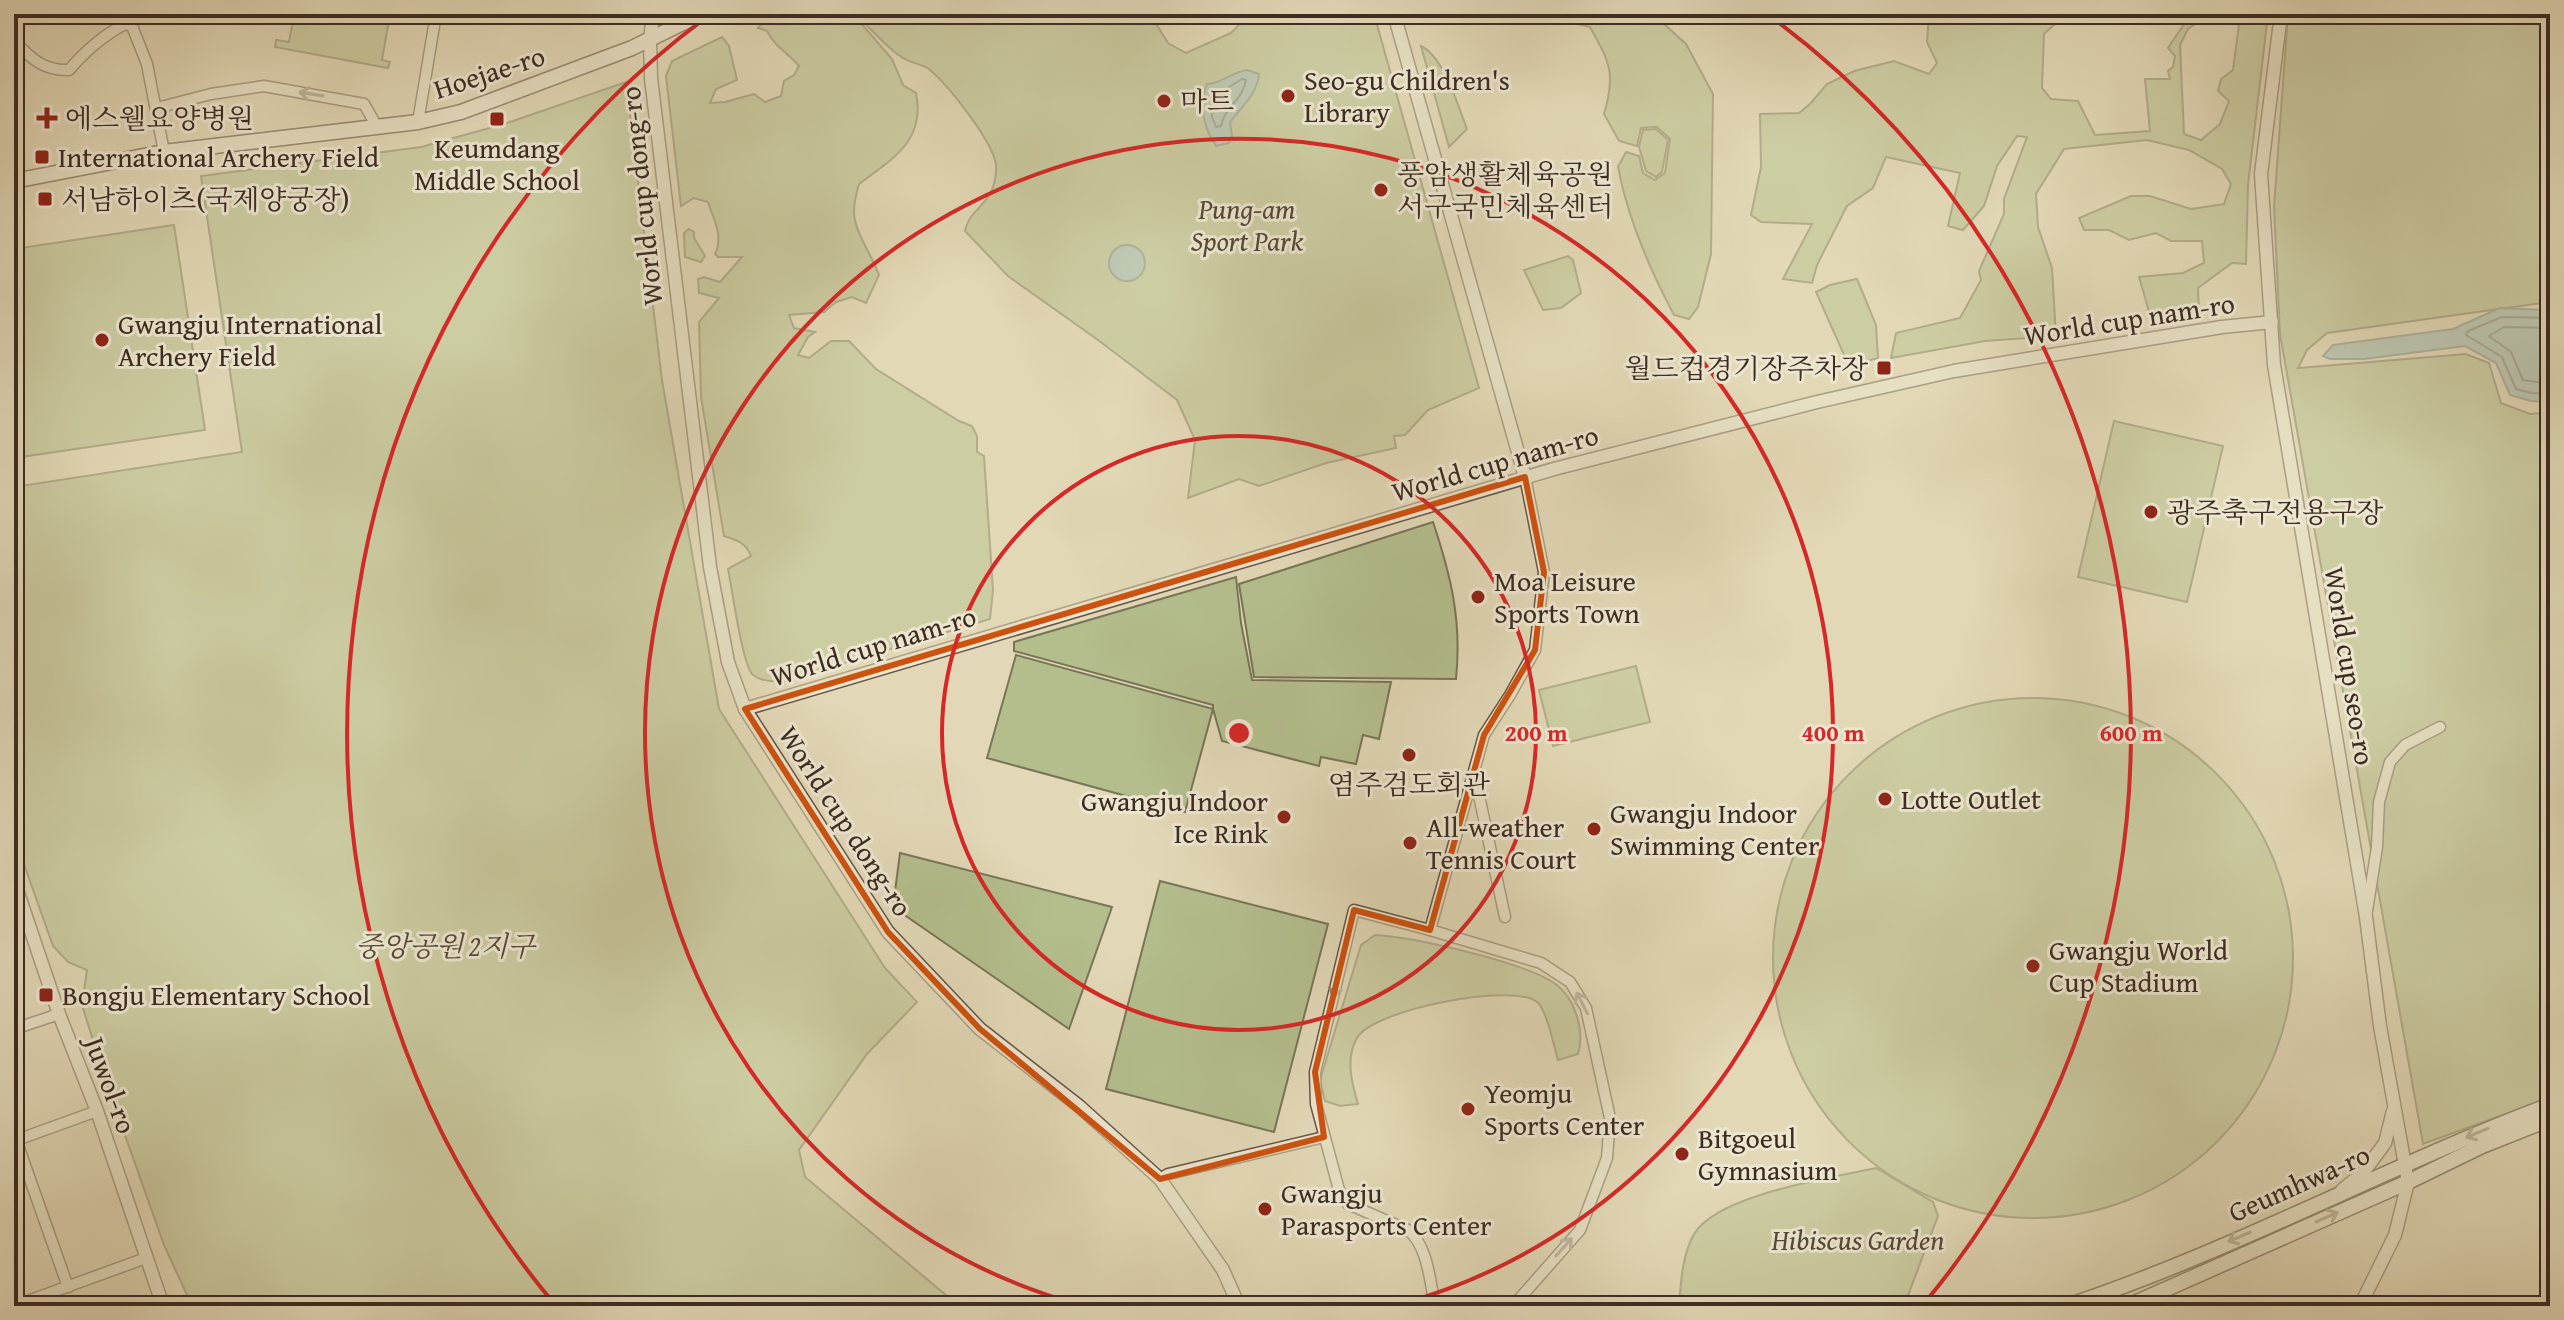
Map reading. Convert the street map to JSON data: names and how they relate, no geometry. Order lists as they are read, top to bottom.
{
  "streets": {
    "main road": ["Hoejae-ro", "Geumhwa-ro"],
    "street": [
      "World cup dong-ro",
      "World cup nam-ro",
      "World cup seo-ro",
      "Juwol-ro"
    ]
  },
  "crossings": [
    ["Hoejae-ro", "World cup dong-ro"],
    ["World cup dong-ro", "World cup nam-ro"],
    ["World cup nam-ro", "World cup seo-ro"],
    ["World cup seo-ro", "Geumhwa-ro"]
  ],
  "parks": ["Pung-am Sport Park", "중앙공원 2지구", "Hibiscus Garden"],
  "places": {
    "other": [
      "Seo-gu Children's Library",
      "마트",
      "풍암생활체육공원 서구국민체육센터",
      "Gwangju International Archery Field",
      "광주축구전용구장",
      "Moa Leisure Sports Town",
      "염주검도회관",
      "Lotte Outlet",
      "Gwangju Indoor Ice Rink",
      "Gwangju Indoor Swimming Center",
      "All-weather Tennis Court",
      "Gwangju World Cup Stadium",
      "Yeomju Sports Center",
      "Bitgoeul Gymnasium",
      "Gwangju Parasports Center"
    ],
    "health": ["에스웰요양병원"],
    "transit": [
      "Keumdang Middle School",
      "International Archery Field",
      "서남하이츠(국제양궁장)",
      "월드컵경기장주차장",
      "Bongju Elementary School"
    ]
  },
  "rings": ["200 m", "400 m", "600 m"]
}
